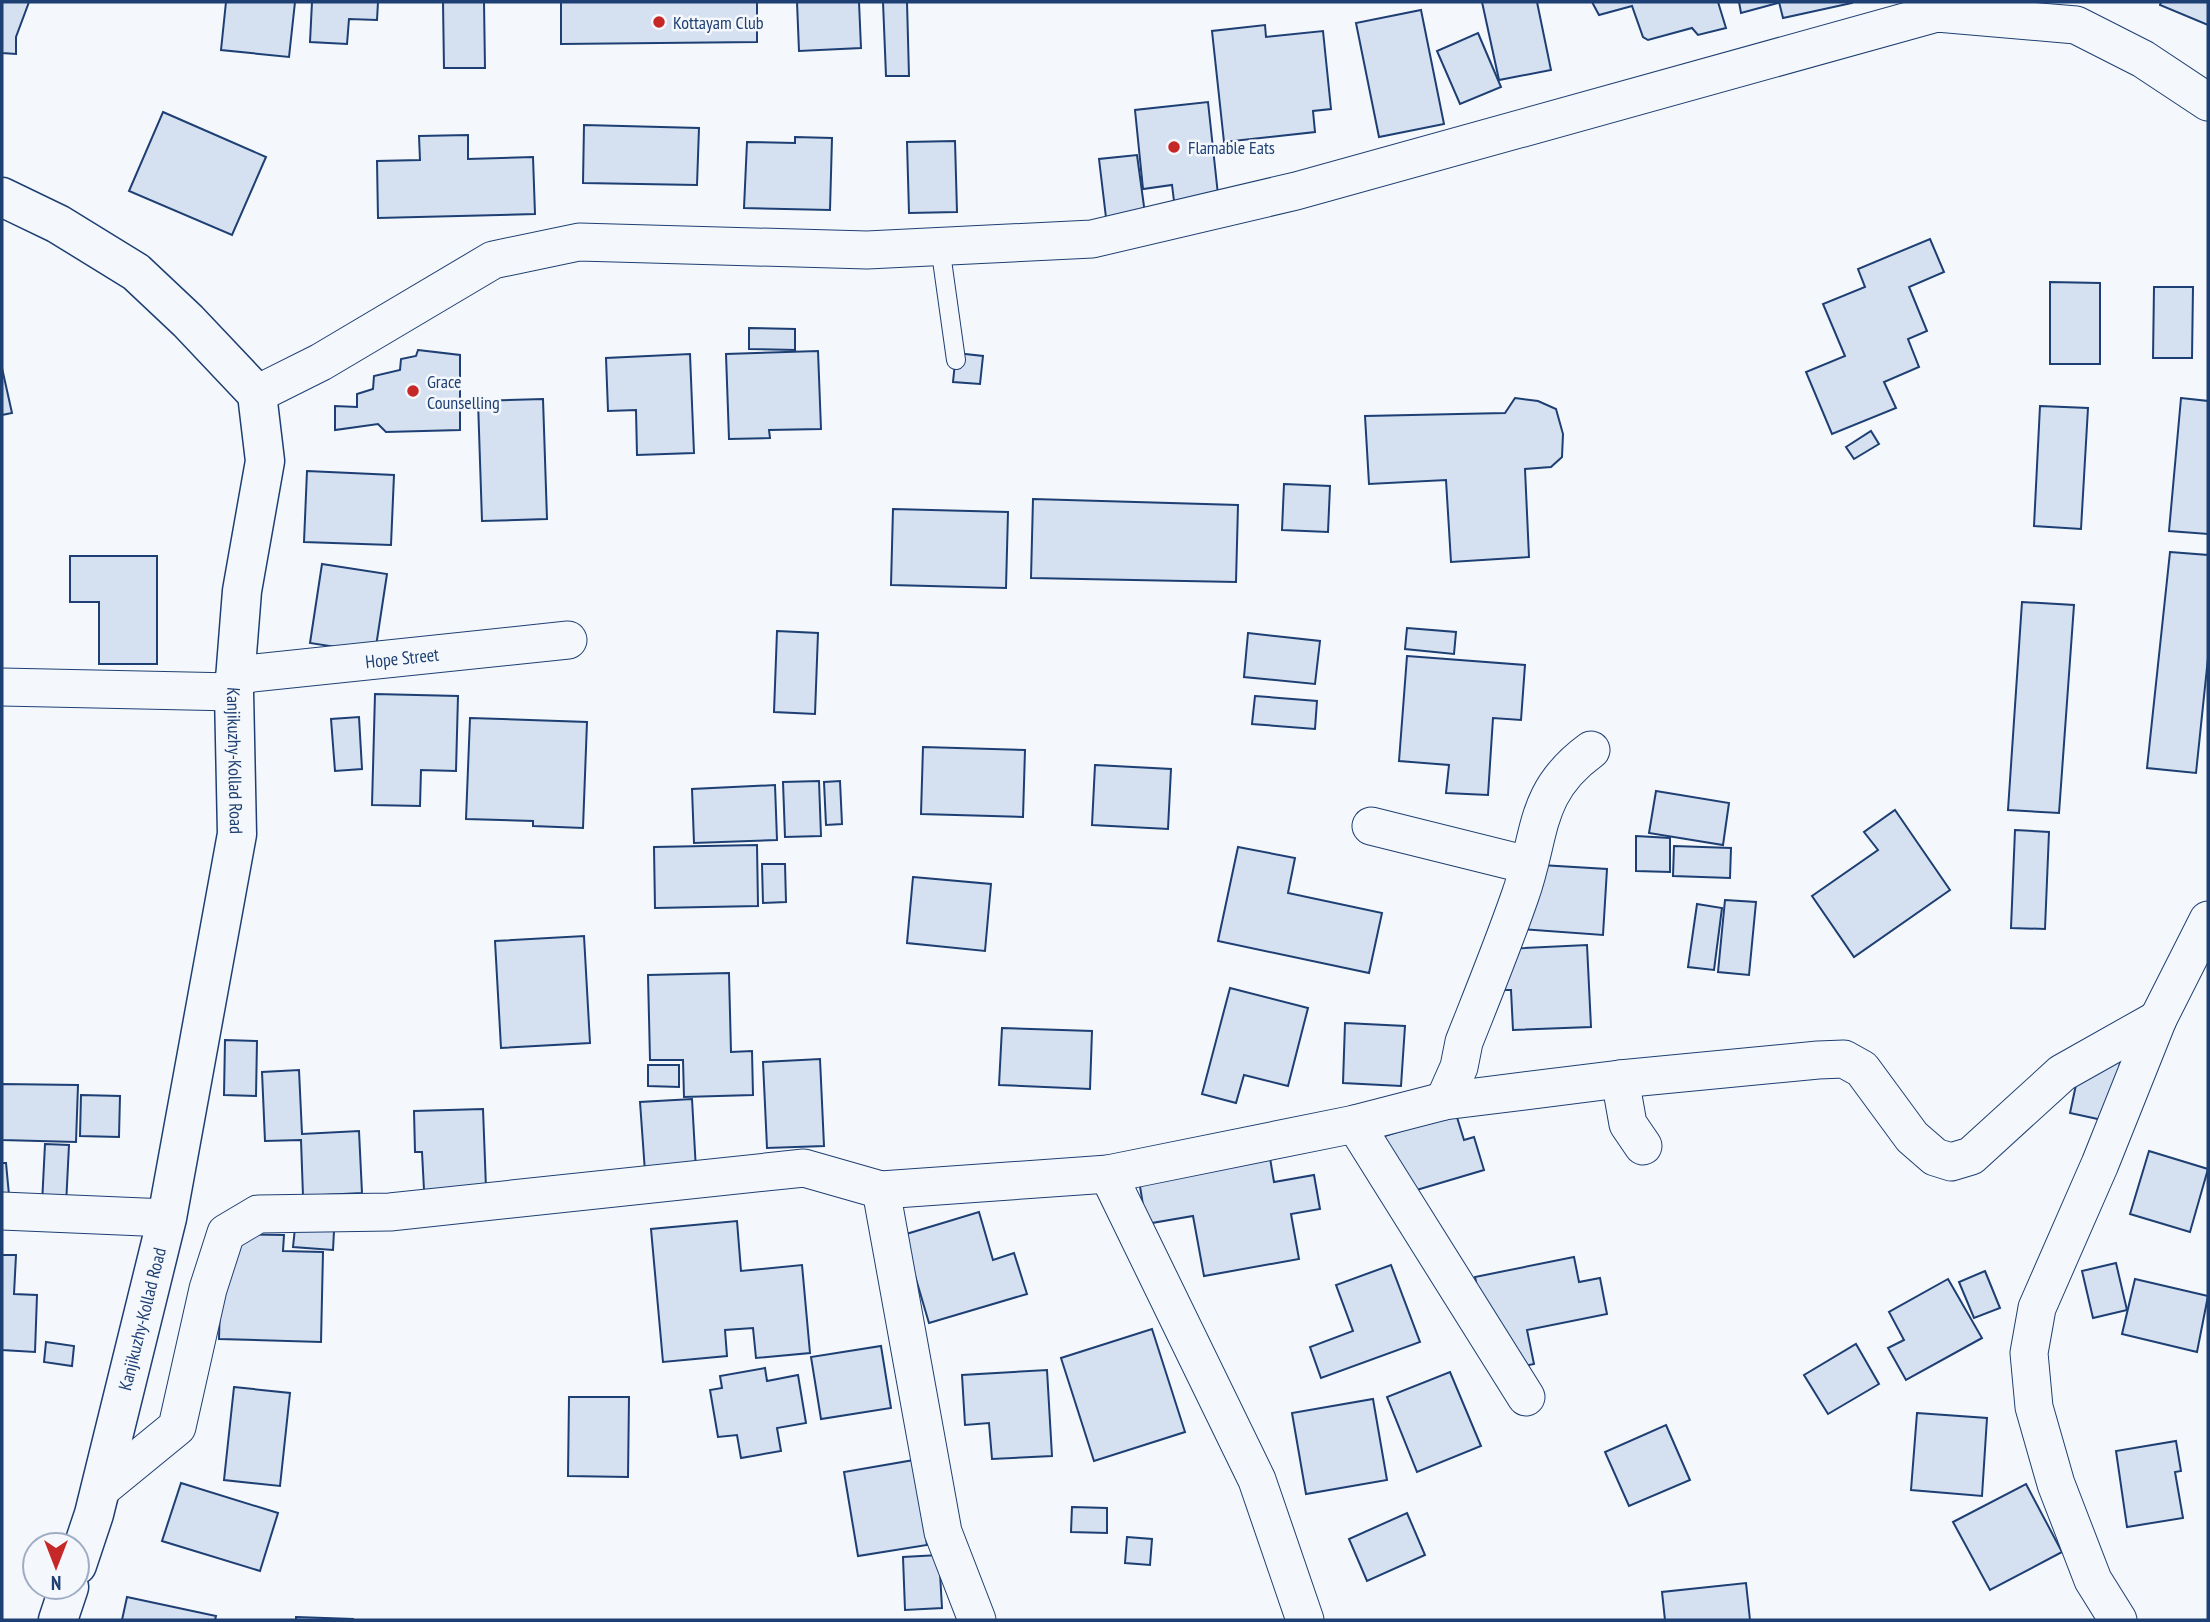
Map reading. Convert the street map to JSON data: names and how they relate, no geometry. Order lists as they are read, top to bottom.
{
  "streets": {
    "main road": ["Kanjikuzhy-Kollad Road"],
    "street": ["Hope Street"]
  },
  "crossings": [
    ["Hope Street", "Kanjikuzhy-Kollad Road"]
  ],
  "places": ["Kottayam Club", "Flamable Eats", "Grace Counselling"],
  "north": "bottom"
}
